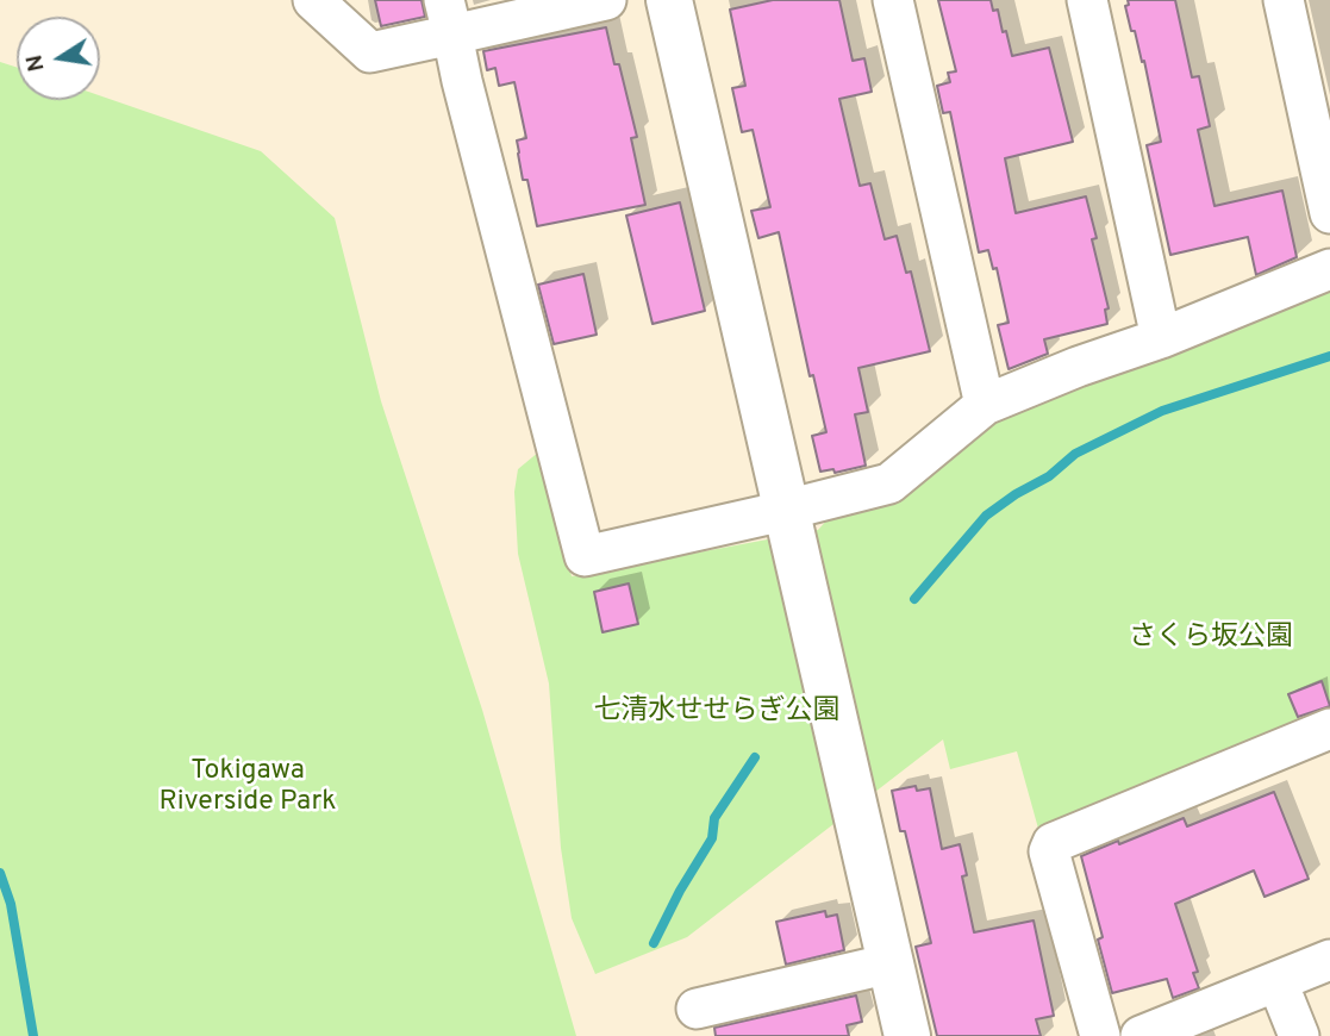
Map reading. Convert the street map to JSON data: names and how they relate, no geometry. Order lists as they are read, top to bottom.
{
  "parks": ["さくら坂公園", "七清水せせらぎ公園", "Tokigawa Riverside Park"],
  "north": "left"
}
